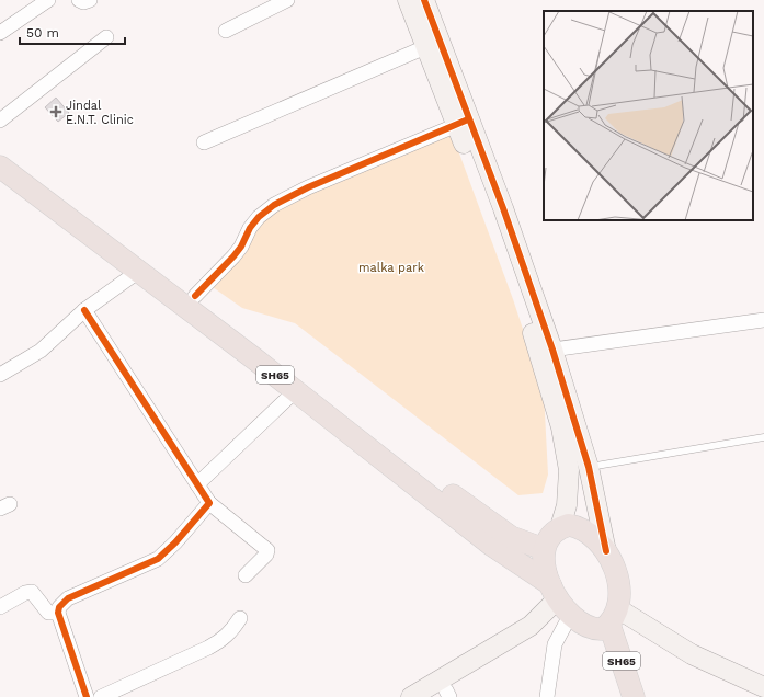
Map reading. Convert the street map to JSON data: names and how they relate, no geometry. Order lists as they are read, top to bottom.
{
  "streets": {
    "main road": ["SH65"]
  },
  "parks": ["malka park"],
  "places": {
    "health": ["Jindal E.N.T. Clinic"]
  },
  "scale_bar": "50 m"
}
